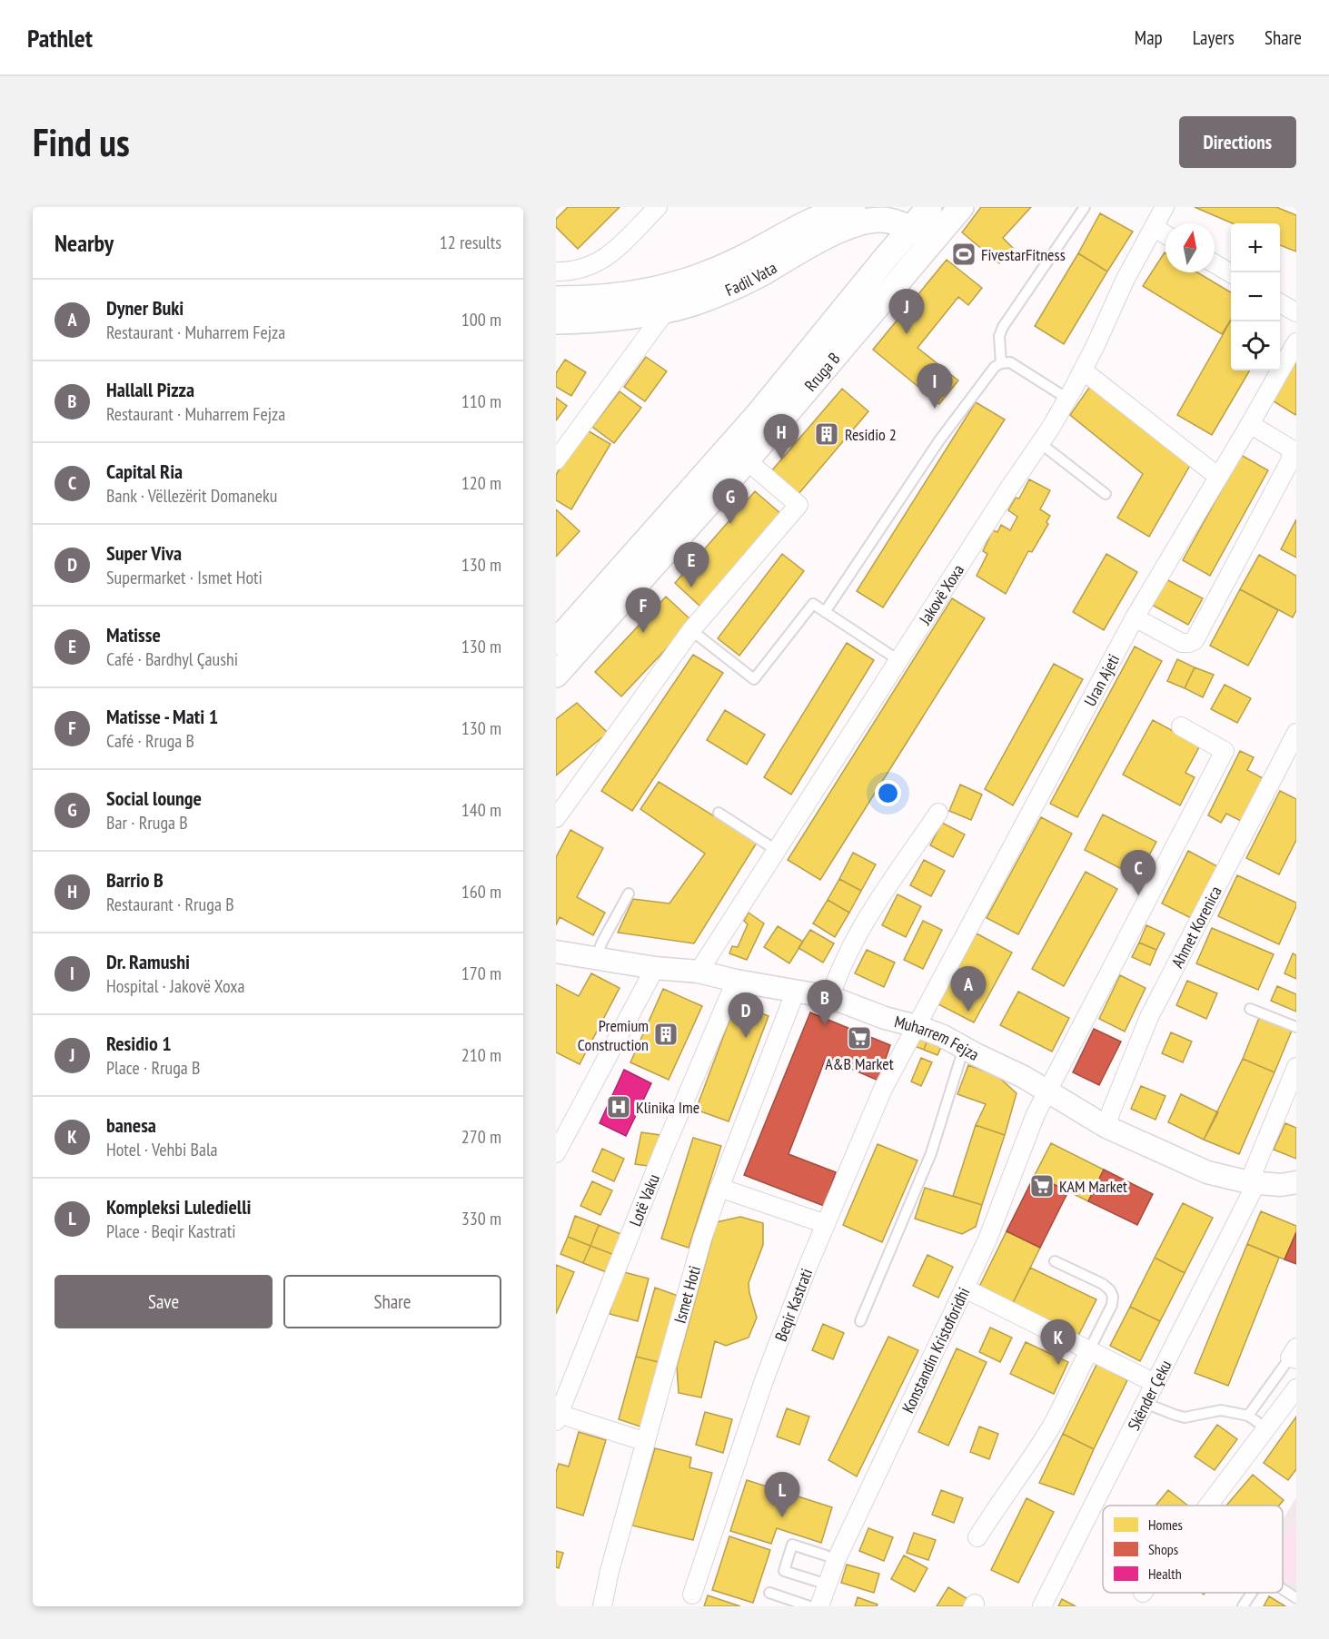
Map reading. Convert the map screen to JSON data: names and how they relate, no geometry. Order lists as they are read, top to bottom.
{
  "streets": {
    "main road": ["Fadil Vata", "Rruga B"],
    "street": [
      "Jakovë Xoxa",
      "Uran Ajeti",
      "Ahmet Korenica",
      "Muharrem Fejza",
      "Lotë Vaku",
      "Ismet Hoti",
      "Beqir Kastrati",
      "Konstandin Kristoforidhi",
      "Skënder Çeku"
    ]
  },
  "crossings": [
    ["Fadil Vata", "Rruga B"],
    ["Jakovë Xoxa", "Muharrem Fejza"],
    ["Uran Ajeti", "Muharrem Fejza"],
    ["Uran Ajeti", "Beqir Kastrati"],
    ["Ahmet Korenica", "Muharrem Fejza"],
    ["Muharrem Fejza", "Lotë Vaku"],
    ["Muharrem Fejza", "Ismet Hoti"],
    ["Muharrem Fejza", "Beqir Kastrati"],
    ["Muharrem Fejza", "Konstandin Kristoforidhi"],
    ["Muharrem Fejza", "Skënder Çeku"]
  ],
  "places": {
    "sports": ["FivestarFitness"],
    "building": ["Residio 2", "Premium Construction"],
    "supermarket": ["A&B Market", "KAM Market"],
    "hospital": ["Klinika Ime"]
  },
  "legend": ["Homes", "Shops", "Health"],
  "north": "top",
  "page": {
    "header": "Pathlet",
    "nav": ["Map", "Layers", "Share"],
    "buttons": [
      "Directions",
      ["Save", "Share"]
    ],
    "title": "Find us",
    "heading": ["Nearby", "12 results"],
    "map_buttons": ["+", "−"],
    "list": [
      {
        "mark": "A",
        "name": "Dyner Buki",
        "note": "Restaurant · Muharrem Fejza",
        "value": "100 m"
      },
      {
        "mark": "B",
        "name": "Hallall Pizza",
        "note": "Restaurant · Muharrem Fejza",
        "value": "110 m"
      },
      {
        "mark": "C",
        "name": "Capital Ria",
        "note": "Bank · Vëllezërit Domaneku",
        "value": "120 m"
      },
      {
        "mark": "D",
        "name": "Super Viva",
        "note": "Supermarket · Ismet Hoti",
        "value": "130 m"
      },
      {
        "mark": "E",
        "name": "Matisse",
        "note": "Café · Bardhyl Çaushi",
        "value": "130 m"
      },
      {
        "mark": "F",
        "name": "Matisse - Mati 1",
        "note": "Café · Rruga B",
        "value": "130 m"
      },
      {
        "mark": "G",
        "name": "Social lounge",
        "note": "Bar · Rruga B",
        "value": "140 m"
      },
      {
        "mark": "H",
        "name": "Barrio B",
        "note": "Restaurant · Rruga B",
        "value": "160 m"
      },
      {
        "mark": "I",
        "name": "Dr. Ramushi",
        "note": "Hospital · Jakovë Xoxa",
        "value": "170 m"
      },
      {
        "mark": "J",
        "name": "Residio 1",
        "note": "Place · Rruga B",
        "value": "210 m"
      },
      {
        "mark": "K",
        "name": "banesa",
        "note": "Hotel · Vehbi Bala",
        "value": "270 m"
      },
      {
        "mark": "L",
        "name": "Kompleksi Luledielli",
        "note": "Place · Beqir Kastrati",
        "value": "330 m"
      }
    ],
    "pins": [
      "J",
      "I",
      "H",
      "G",
      "E",
      "F",
      "C",
      "A",
      "B",
      "D",
      "K",
      "L"
    ]
  }
}
